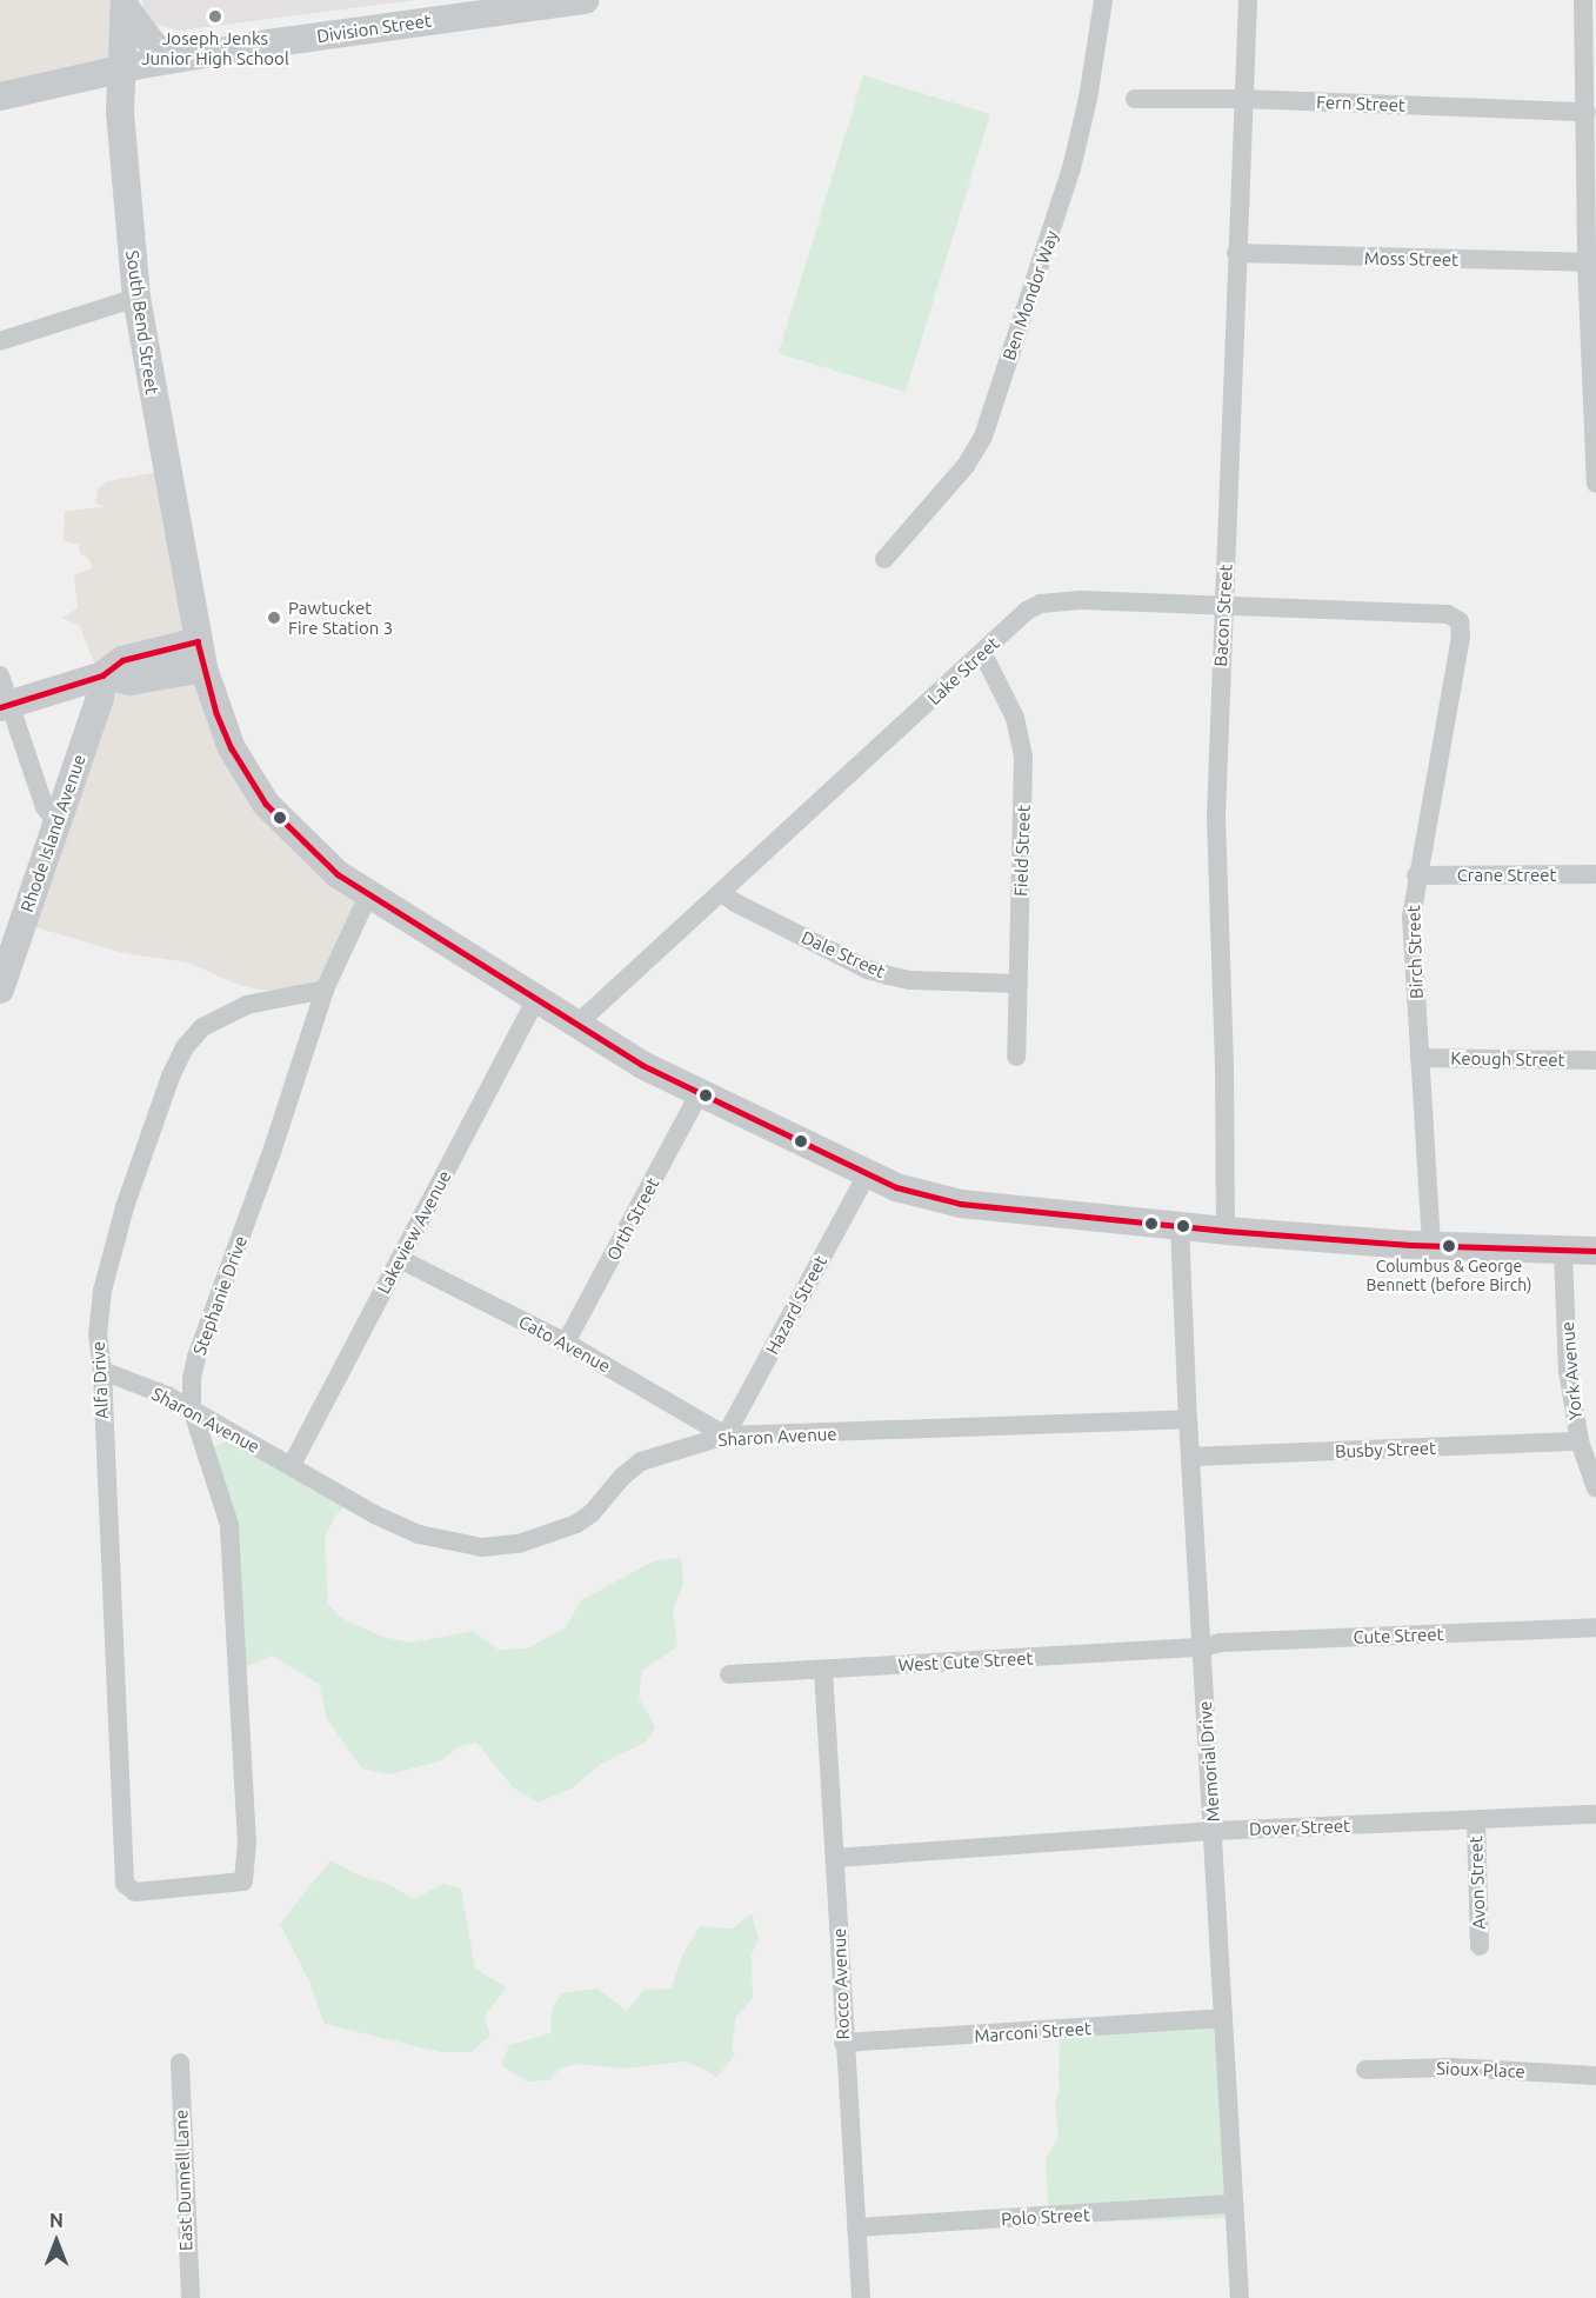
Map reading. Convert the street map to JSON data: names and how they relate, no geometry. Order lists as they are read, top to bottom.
{
  "streets": {
    "street": [
      "Division Street",
      "Fern Street",
      "Moss Street",
      "Ben Mondor Way",
      "South Bend Street",
      "Bacon Street",
      "Lake Street",
      "Rhode Island Avenue",
      "Field Street",
      "Crane Street",
      "Birch Street",
      "Dale Street",
      "Keough Street",
      "Orth Street",
      "Lakeview Avenue",
      "Stephanie Drive",
      "Hazard Street",
      "Cato Avenue",
      "York Avenue",
      "Alfa Drive",
      "Sharon Avenue",
      "Busby Street",
      "Cute Street",
      "West Cute Street",
      "Memorial Drive",
      "Dover Street",
      "Avon Street",
      "Rocco Avenue",
      "Marconi Street",
      "Sioux Place",
      "East Dunnell Lane",
      "Polo Street"
    ]
  },
  "crossings": [
    ["Division Street", "South Bend Street"],
    ["Fern Street", "Bacon Street"],
    ["Moss Street", "Bacon Street"],
    ["South Bend Street", "Bacon Street"],
    ["South Bend Street", "Lake Street"],
    ["South Bend Street", "Birch Street"],
    ["South Bend Street", "Orth Street"],
    ["South Bend Street", "Lakeview Avenue"],
    ["South Bend Street", "Stephanie Drive"],
    ["South Bend Street", "Hazard Street"],
    ["South Bend Street", "York Avenue"],
    ["South Bend Street", "Memorial Drive"],
    ["Bacon Street", "Lake Street"],
    ["Lake Street", "Field Street"],
    ["Lake Street", "Birch Street"],
    ["Lake Street", "Dale Street"],
    ["Field Street", "Dale Street"],
    ["Crane Street", "Birch Street"],
    ["Birch Street", "Keough Street"],
    ["Orth Street", "Cato Avenue"],
    ["Lakeview Avenue", "Cato Avenue"],
    ["Lakeview Avenue", "Sharon Avenue"],
    ["Stephanie Drive", "Alfa Drive"],
    ["Stephanie Drive", "Sharon Avenue"],
    ["Hazard Street", "Cato Avenue"],
    ["Hazard Street", "Sharon Avenue"],
    ["Cato Avenue", "Sharon Avenue"],
    ["York Avenue", "Busby Street"],
    ["Alfa Drive", "Sharon Avenue"],
    ["Sharon Avenue", "Memorial Drive"],
    ["Busby Street", "Memorial Drive"],
    ["Cute Street", "West Cute Street"],
    ["Cute Street", "Memorial Drive"],
    ["West Cute Street", "Memorial Drive"],
    ["West Cute Street", "Rocco Avenue"],
    ["Memorial Drive", "Dover Street"],
    ["Memorial Drive", "Marconi Street"],
    ["Memorial Drive", "Polo Street"],
    ["Dover Street", "Avon Street"],
    ["Dover Street", "Rocco Avenue"],
    ["Rocco Avenue", "Marconi Street"],
    ["Rocco Avenue", "Polo Street"]
  ],
  "places": ["Joseph Jenks Junior High School", "Pawtucket Fire Station 3", "Columbus & George Bennett (before Birch)"],
  "north": "top"
}
